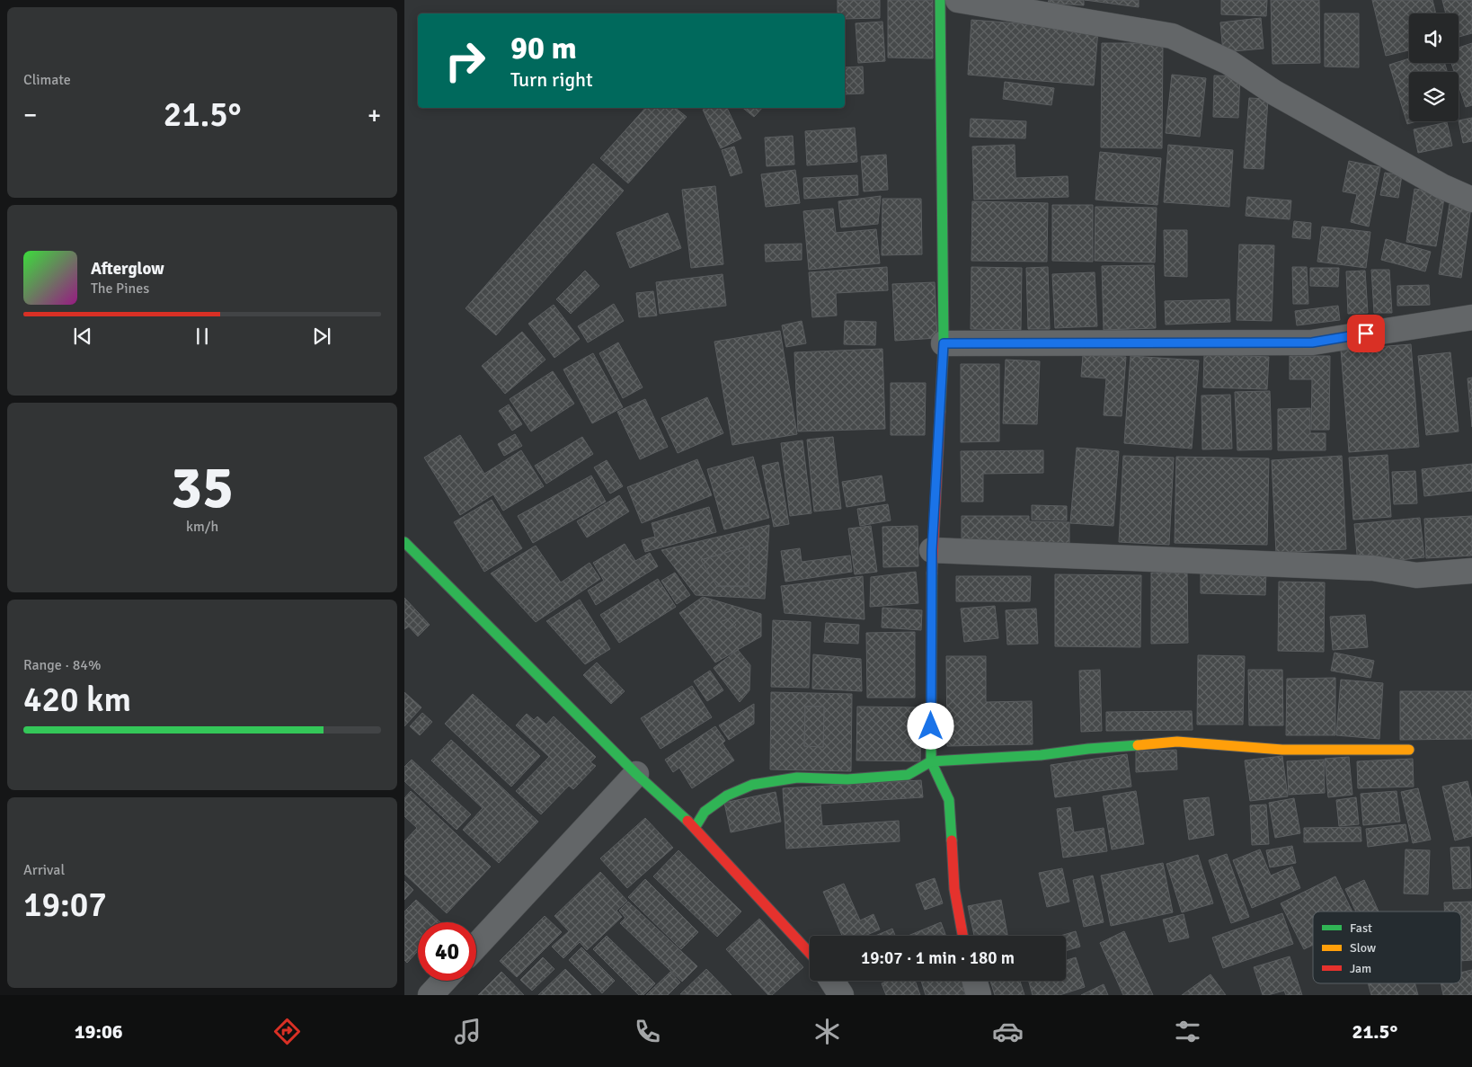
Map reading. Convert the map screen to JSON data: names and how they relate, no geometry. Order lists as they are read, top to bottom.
{
  "legend": ["Fast", "Slow", "Jam"],
  "page": {
    "tile": [
      "Climate",
      ["35", "km/h"],
      ["Range · 84%", "420 km"],
      ["Arrival", "19:07"]
    ],
    "turn": ["90 m", "Turn right"],
    "heat": ["−", "21.5°", "+"],
    "song": ["Afterglow", "The Pines"],
    "limit": "40",
    "trip": "19:07 · 1 min · 180 m",
    "tabs": ["19:06", "21.5°"]
  }
}
